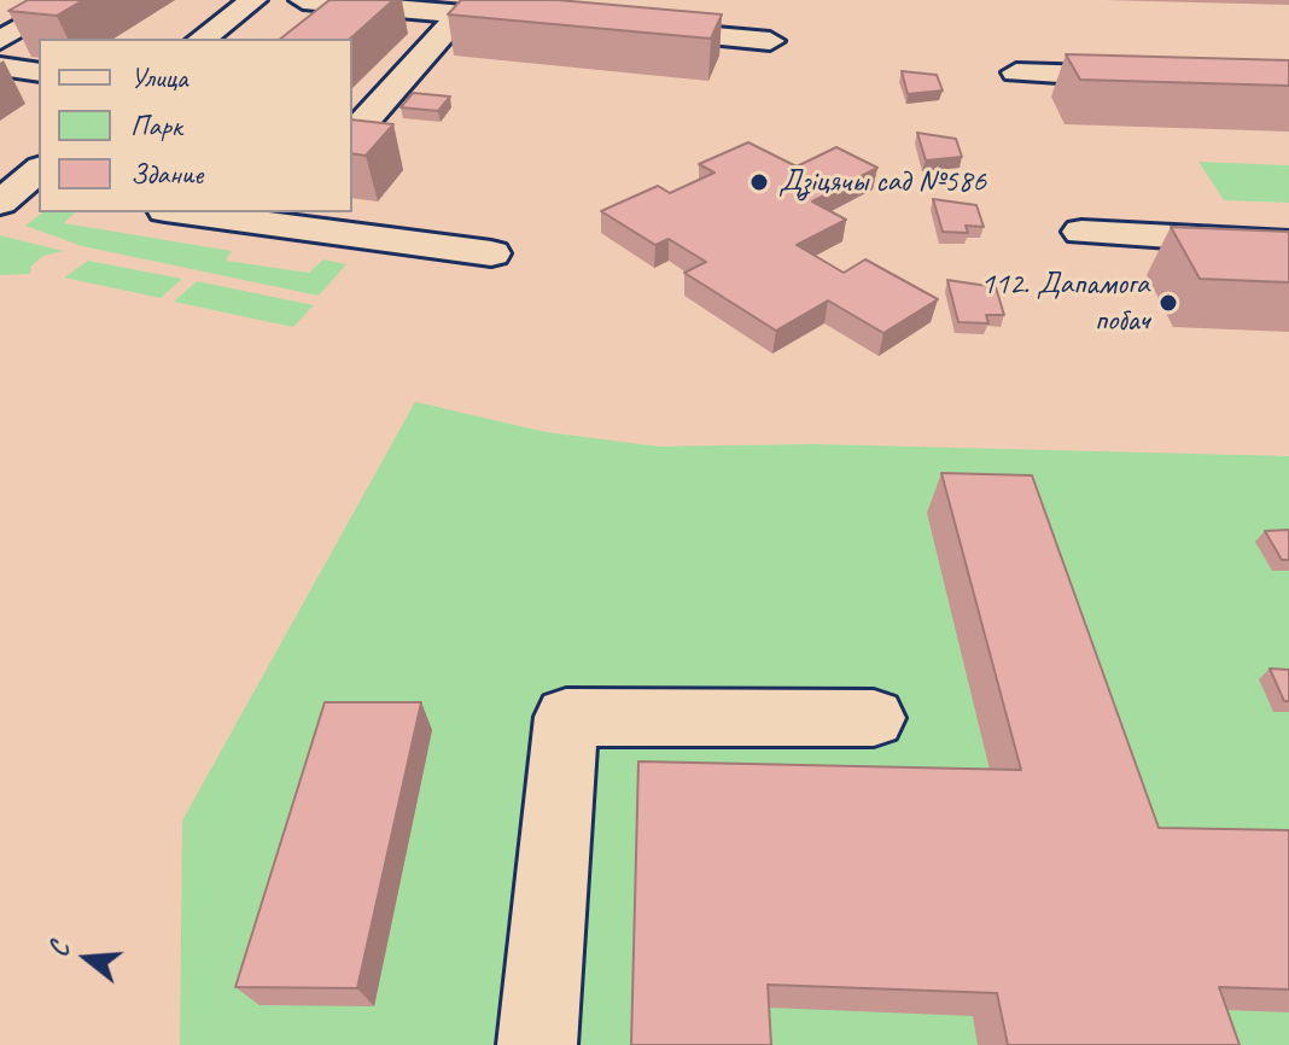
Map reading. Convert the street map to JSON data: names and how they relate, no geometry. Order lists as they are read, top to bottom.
{
  "places": ["Дзіцячы сад №586", "112. Дапамога побач"],
  "legend": ["Улица", "Парк", "Здание"],
  "north": "left"
}
